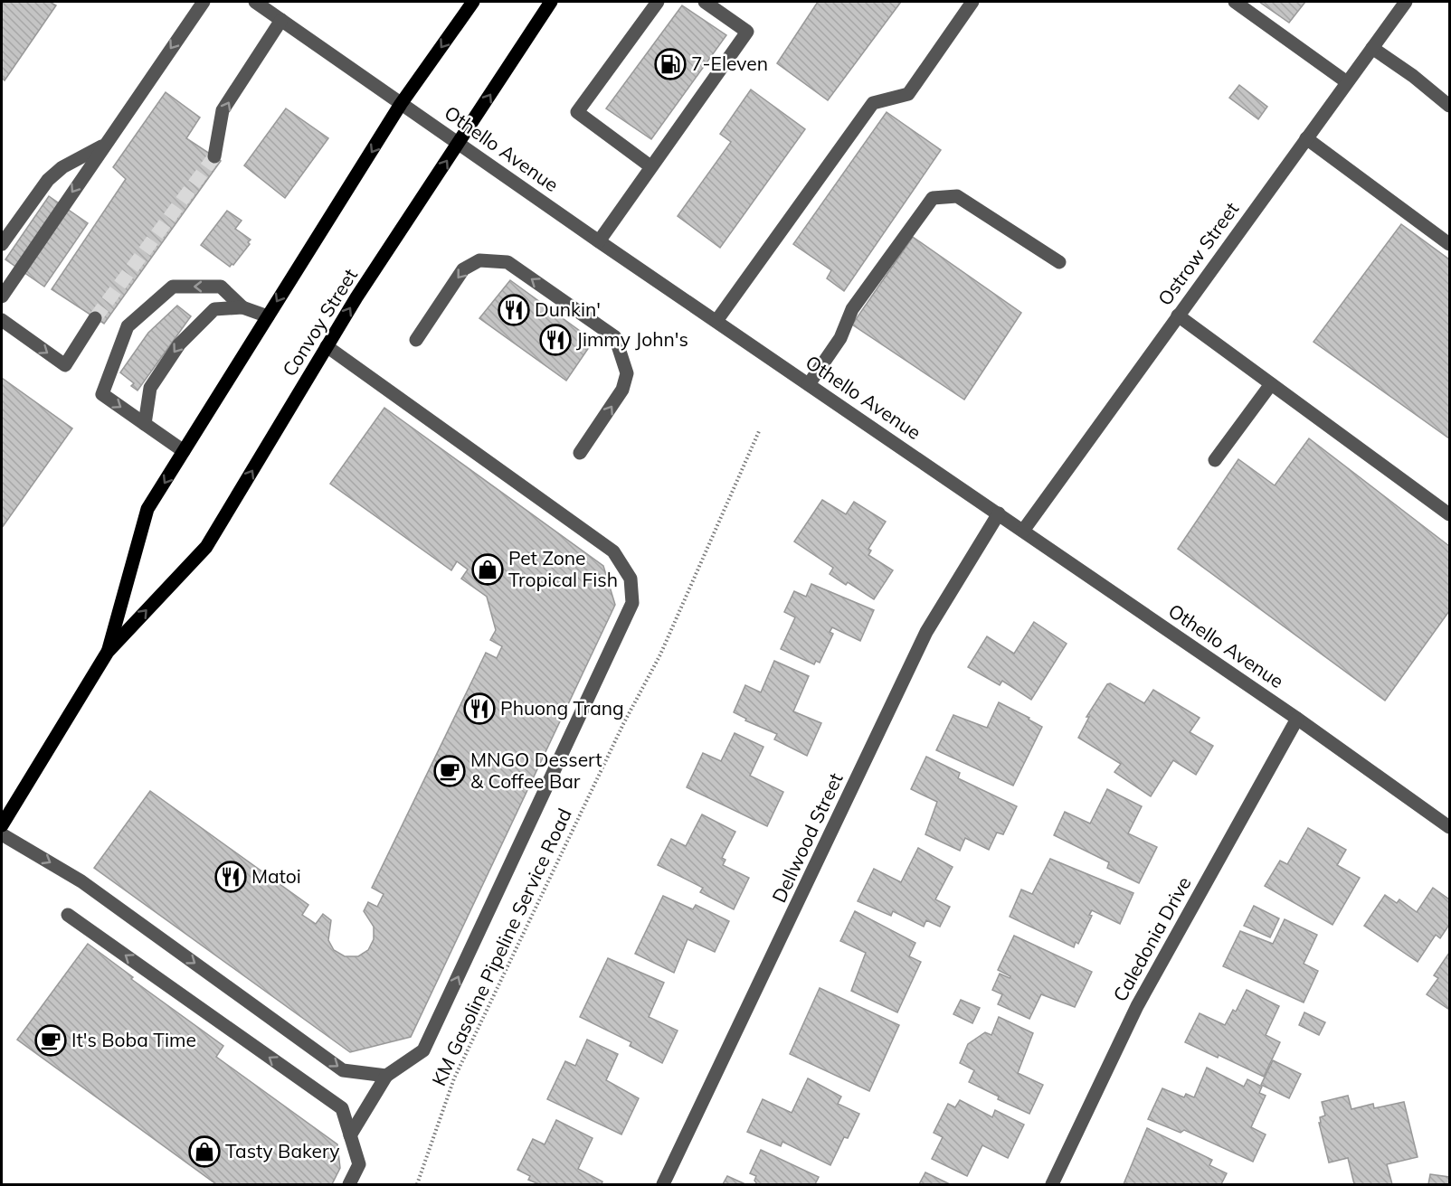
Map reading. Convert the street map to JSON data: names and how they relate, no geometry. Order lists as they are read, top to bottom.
{
  "streets": {
    "main road": ["Convoy Street"],
    "street": [
      "Othello Avenue",
      "Ostrow Street",
      "Dellwood Street",
      "Caledonia Drive"
    ],
    "path": ["KM Gasoline Pipeline Service Road"]
  },
  "crossings": [
    ["Othello Avenue", "Ostrow Street"],
    ["Othello Avenue", "Convoy Street"],
    ["Othello Avenue", "Dellwood Street"],
    ["Othello Avenue", "Caledonia Drive"]
  ],
  "places": {
    "fuel station": ["7-Eleven"],
    "restaurant": [
      "Dunkin'",
      "Jimmy John's",
      "Phuong Trang",
      "Matoi"
    ],
    "shop": ["Pet Zone Tropical Fish", "Tasty Bakery"],
    "cafe": ["MNGO Dessert & Coffee Bar", "It's Boba Time"]
  }
}
